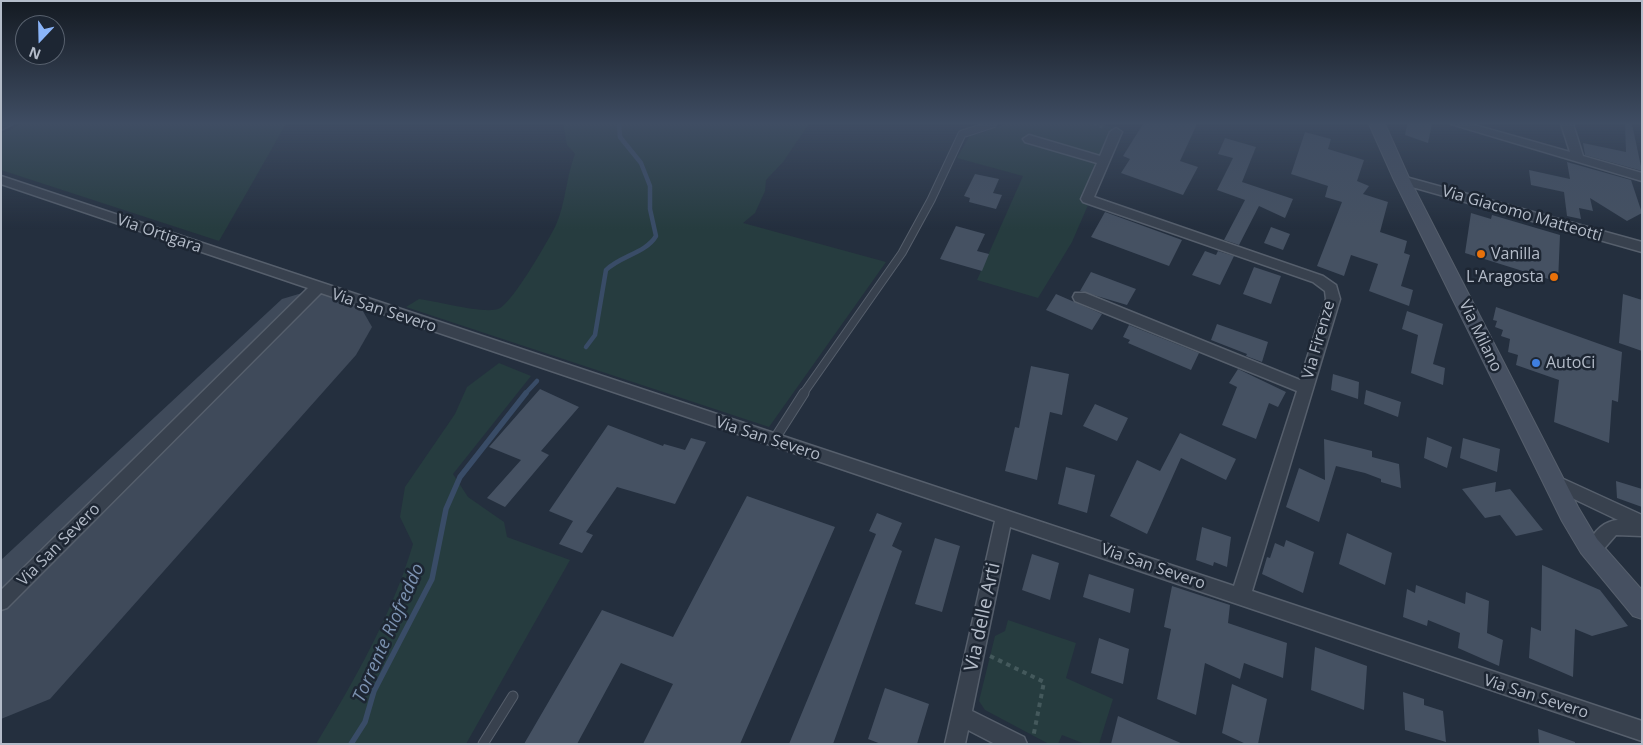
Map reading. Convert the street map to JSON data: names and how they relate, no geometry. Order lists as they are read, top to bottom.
{
  "streets": {
    "street": [
      "Via Giacomo Matteotti",
      "Via Ortigara",
      "Via San Severo",
      "Via Milano",
      "Via Firenze",
      "Via delle Arti"
    ]
  },
  "crossings": [
    ["Via Giacomo Matteotti", "Via Milano"],
    ["Via Ortigara", "Via San Severo"],
    ["Via San Severo", "Via Firenze"],
    ["Via San Severo", "Via delle Arti"]
  ],
  "water": ["Torrente Riofreddo"],
  "places": ["Vanilla", "L'Aragosta", "AutoCi"],
  "north": "bottom"
}
